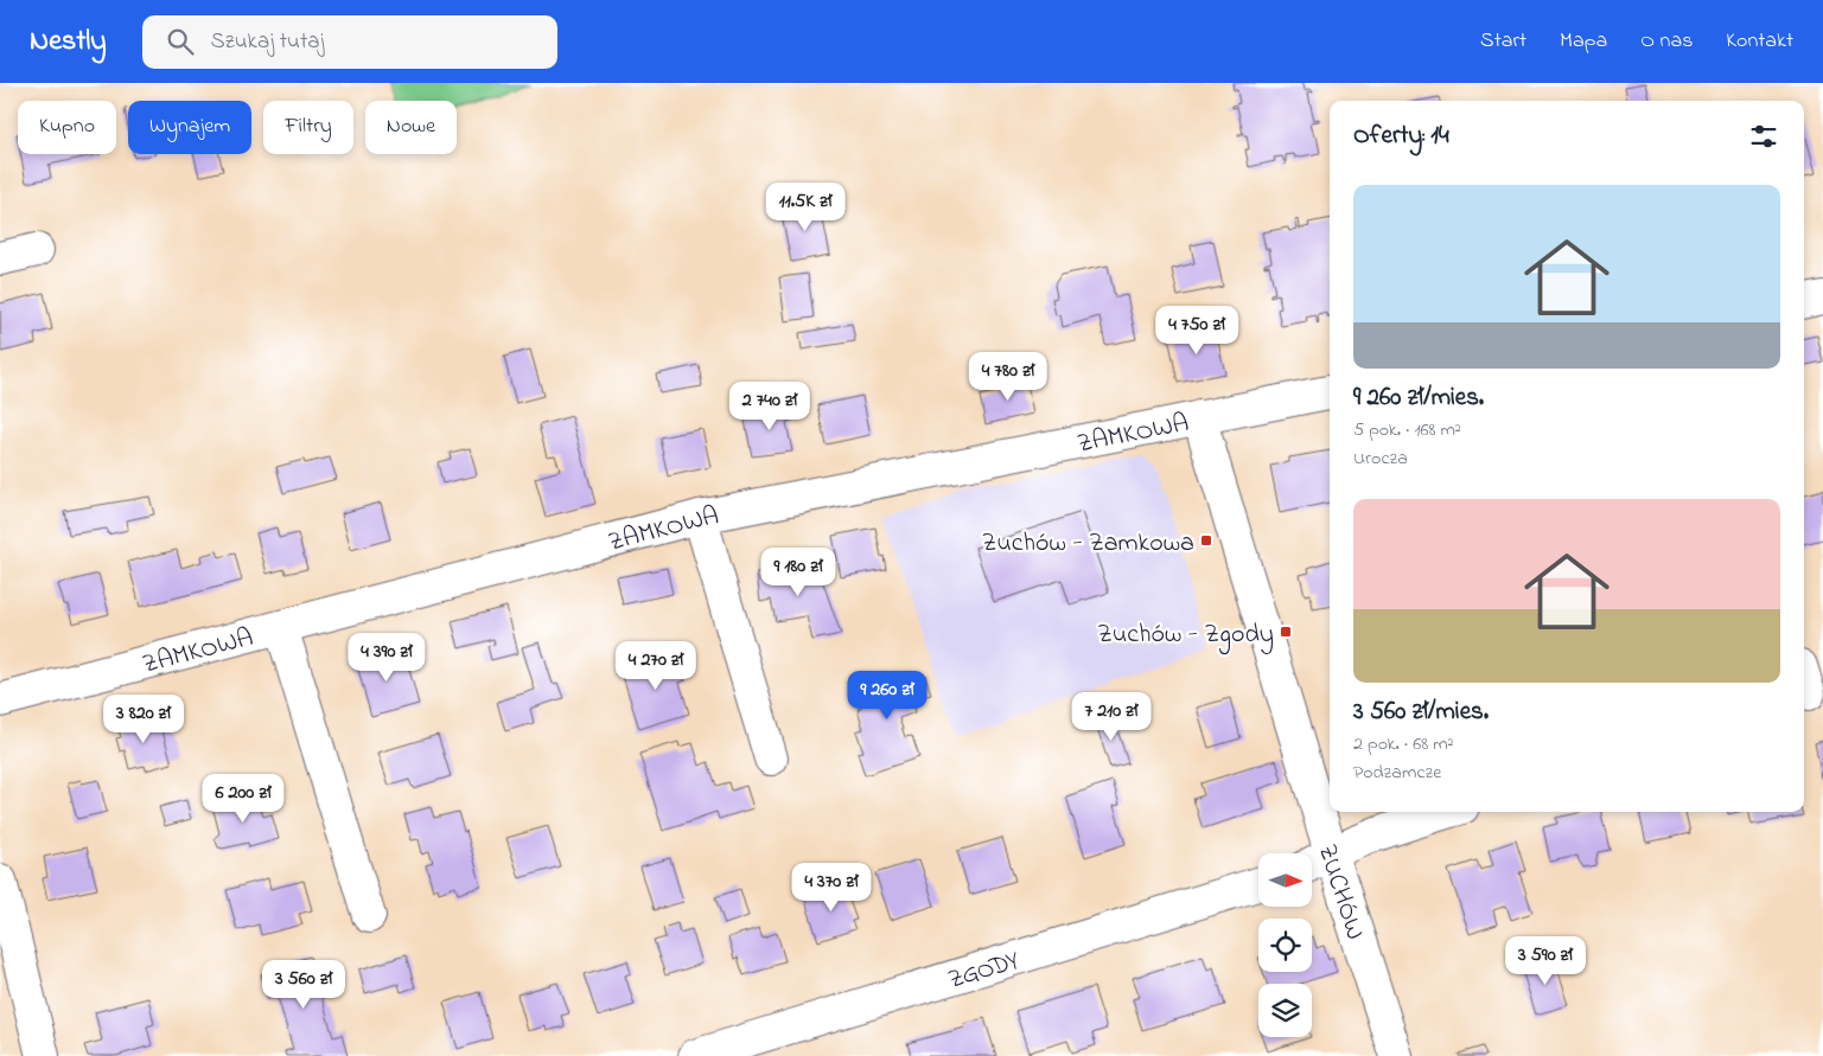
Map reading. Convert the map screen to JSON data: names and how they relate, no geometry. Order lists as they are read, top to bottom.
{
  "streets": {
    "street": ["ZAMKOWA", "ZUCHÓW", "ZGODY"]
  },
  "crossings": [
    ["ZAMKOWA", "ZUCHÓW"]
  ],
  "places": {
    "transit": ["Zuchów - Zamkowa", "Zuchów - Zgody"]
  },
  "north": "right",
  "page": {
    "header": "Nestly",
    "search": "Szukaj tutaj",
    "nav": [
      "Start",
      "Mapa",
      "O nas",
      "Kontakt"
    ],
    "chip": [
      "Kupno",
      "Wynajem",
      "Filtry",
      "Nowe"
    ],
    "heading": "Oferty: 14",
    "list": [
      {
        "name": "9 260 zł/mies.",
        "note": "5 pok. · 168 m² · Urocza"
      },
      {
        "name": "3 560 zł/mies.",
        "note": "2 pok. · 68 m² · Podzamcze"
      }
    ],
    "price": [
      "11.5K zł",
      "4 750 zł",
      "4 780 zł",
      "2 740 zł",
      "9 180 zł",
      "4 390 zł",
      "4 270 zł",
      "9 260 zł",
      "7 210 zł",
      "3 820 zł",
      "6 200 zł",
      "4 370 zł",
      "3 590 zł",
      "3 560 zł"
    ]
  }
}
